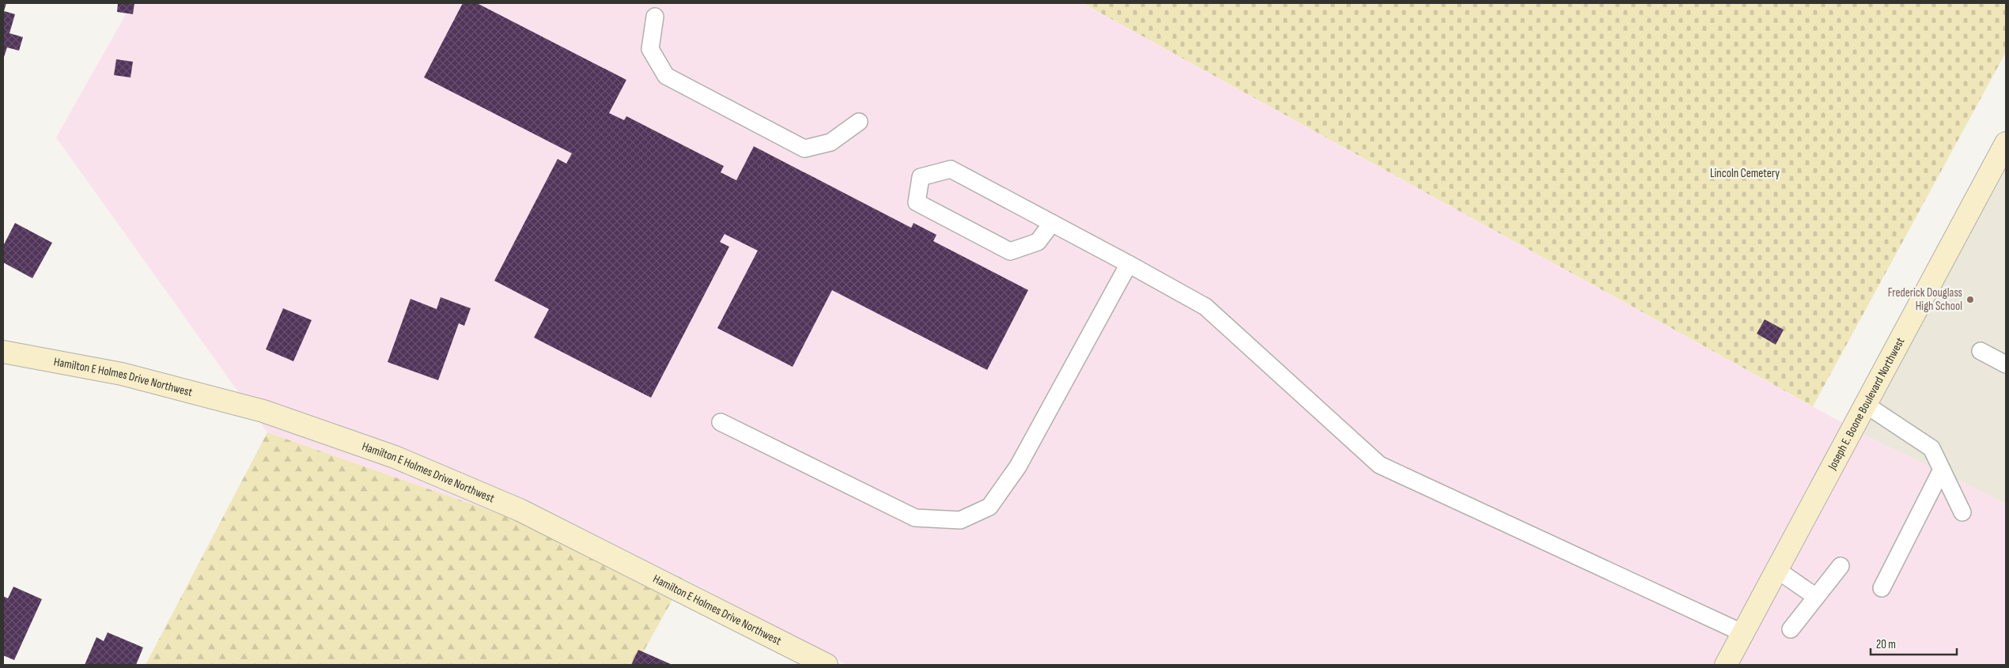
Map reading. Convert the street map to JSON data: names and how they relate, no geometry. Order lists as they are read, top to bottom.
{
  "streets": {
    "main road": ["Hamilton E Holmes Drive Northwest", "Joseph E. Boone Boulevard Northwest"]
  },
  "parks": ["Lincoln Cemetery"],
  "places": ["Frederick Douglass High School"],
  "scale_bar": "20 m"
}
